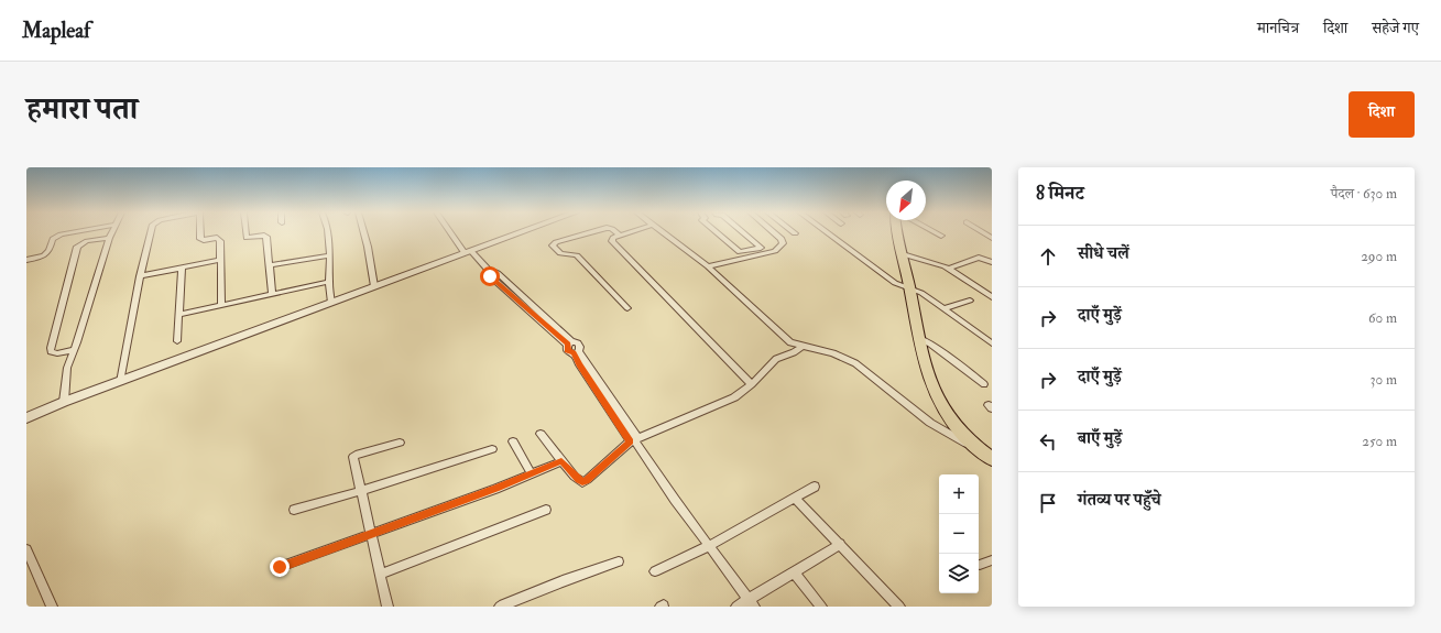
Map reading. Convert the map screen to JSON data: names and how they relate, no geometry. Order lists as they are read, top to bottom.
{
  "north": "bottom left",
  "page": {
    "header": "Mapleaf",
    "nav": ["मानचित्र", "दिशा", "सहेजे गए"],
    "title": "हमारा पता",
    "buttons": "दिशा",
    "heading": ["8 मिनट", "पैदल · 630 m"],
    "list": [
      ["सीधे चलें", "290 m"],
      ["दाएँ मुड़ें", "60 m"],
      ["दाएँ मुड़ें", "30 m"],
      ["बाएँ मुड़ें", "250 m"],
      "गंतव्य पर पहुँचे"
    ],
    "map_buttons": ["+", "−"]
  }
}
